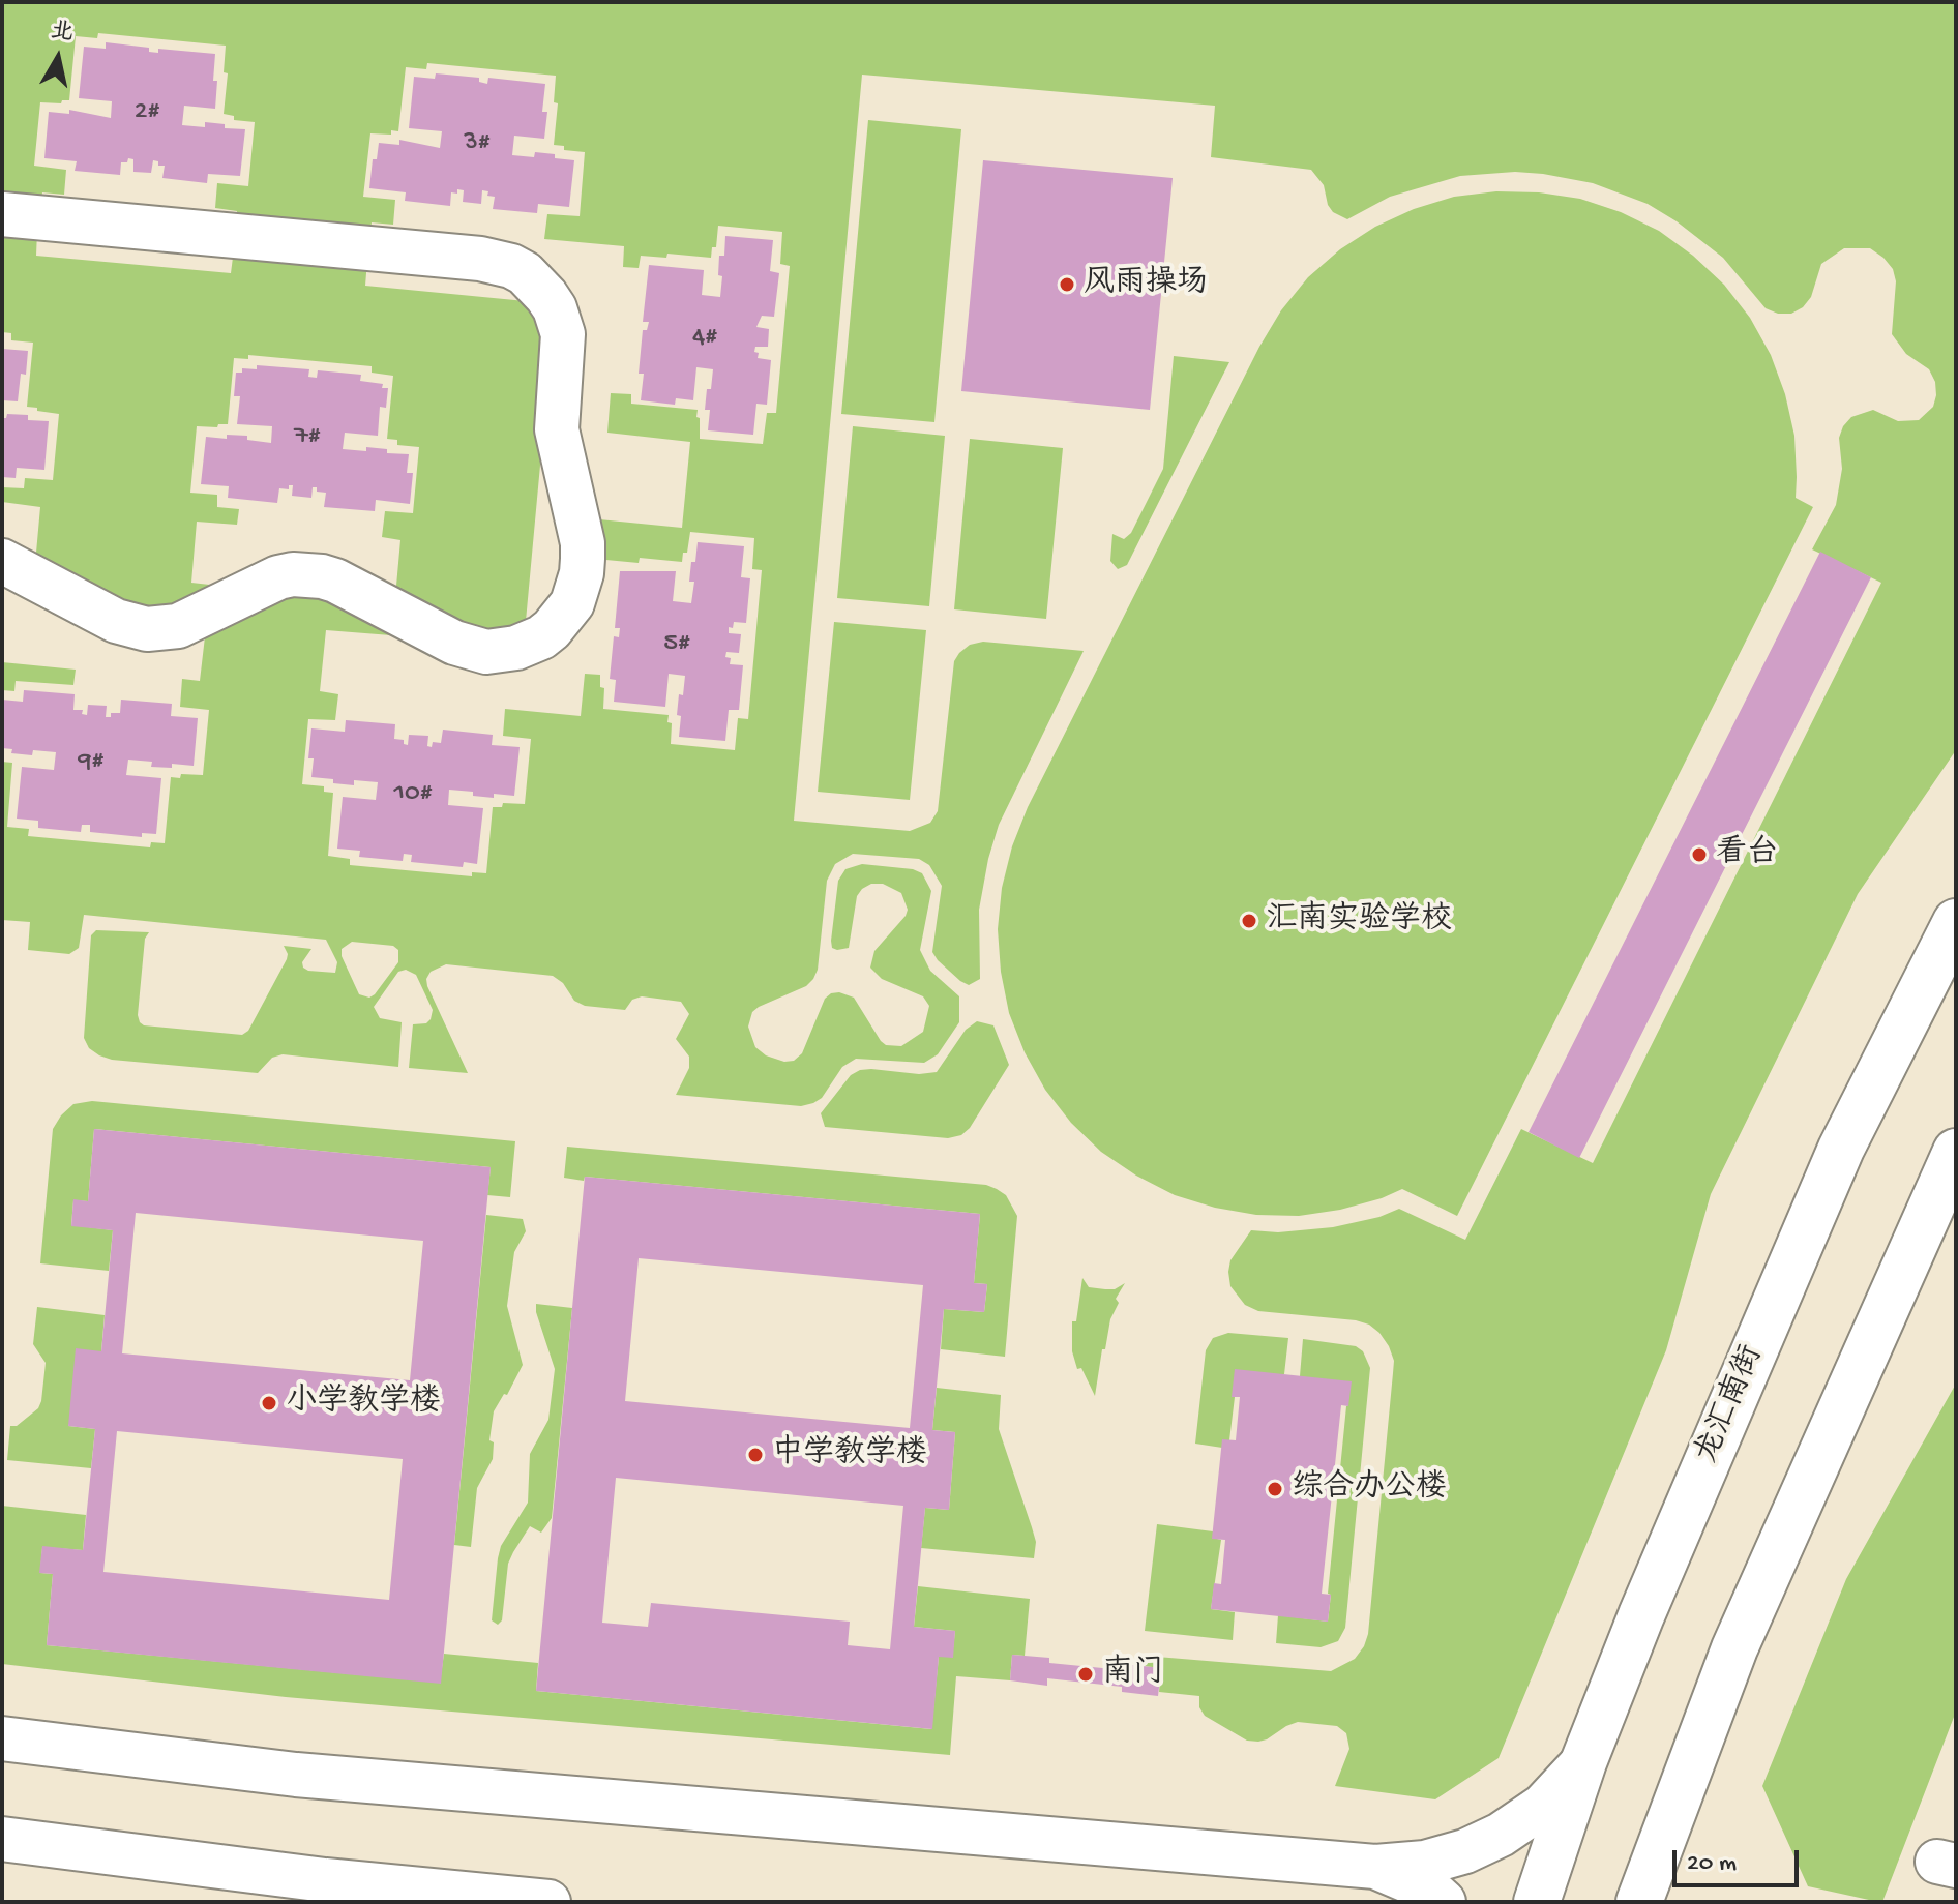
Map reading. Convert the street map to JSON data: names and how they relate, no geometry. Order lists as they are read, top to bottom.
{
  "streets": {
    "main road": ["龙汇南街"]
  },
  "places": [
    "风雨操场",
    "看台",
    "汇南实验学校",
    "小学教学楼",
    "中学教学楼",
    "综合办公楼",
    "南门"
  ],
  "house_numbers": [
    "2#",
    "3#",
    "4#",
    "7#",
    "5#",
    "9#",
    "10#"
  ],
  "scale_bar": "20 m",
  "north": "top"
}
